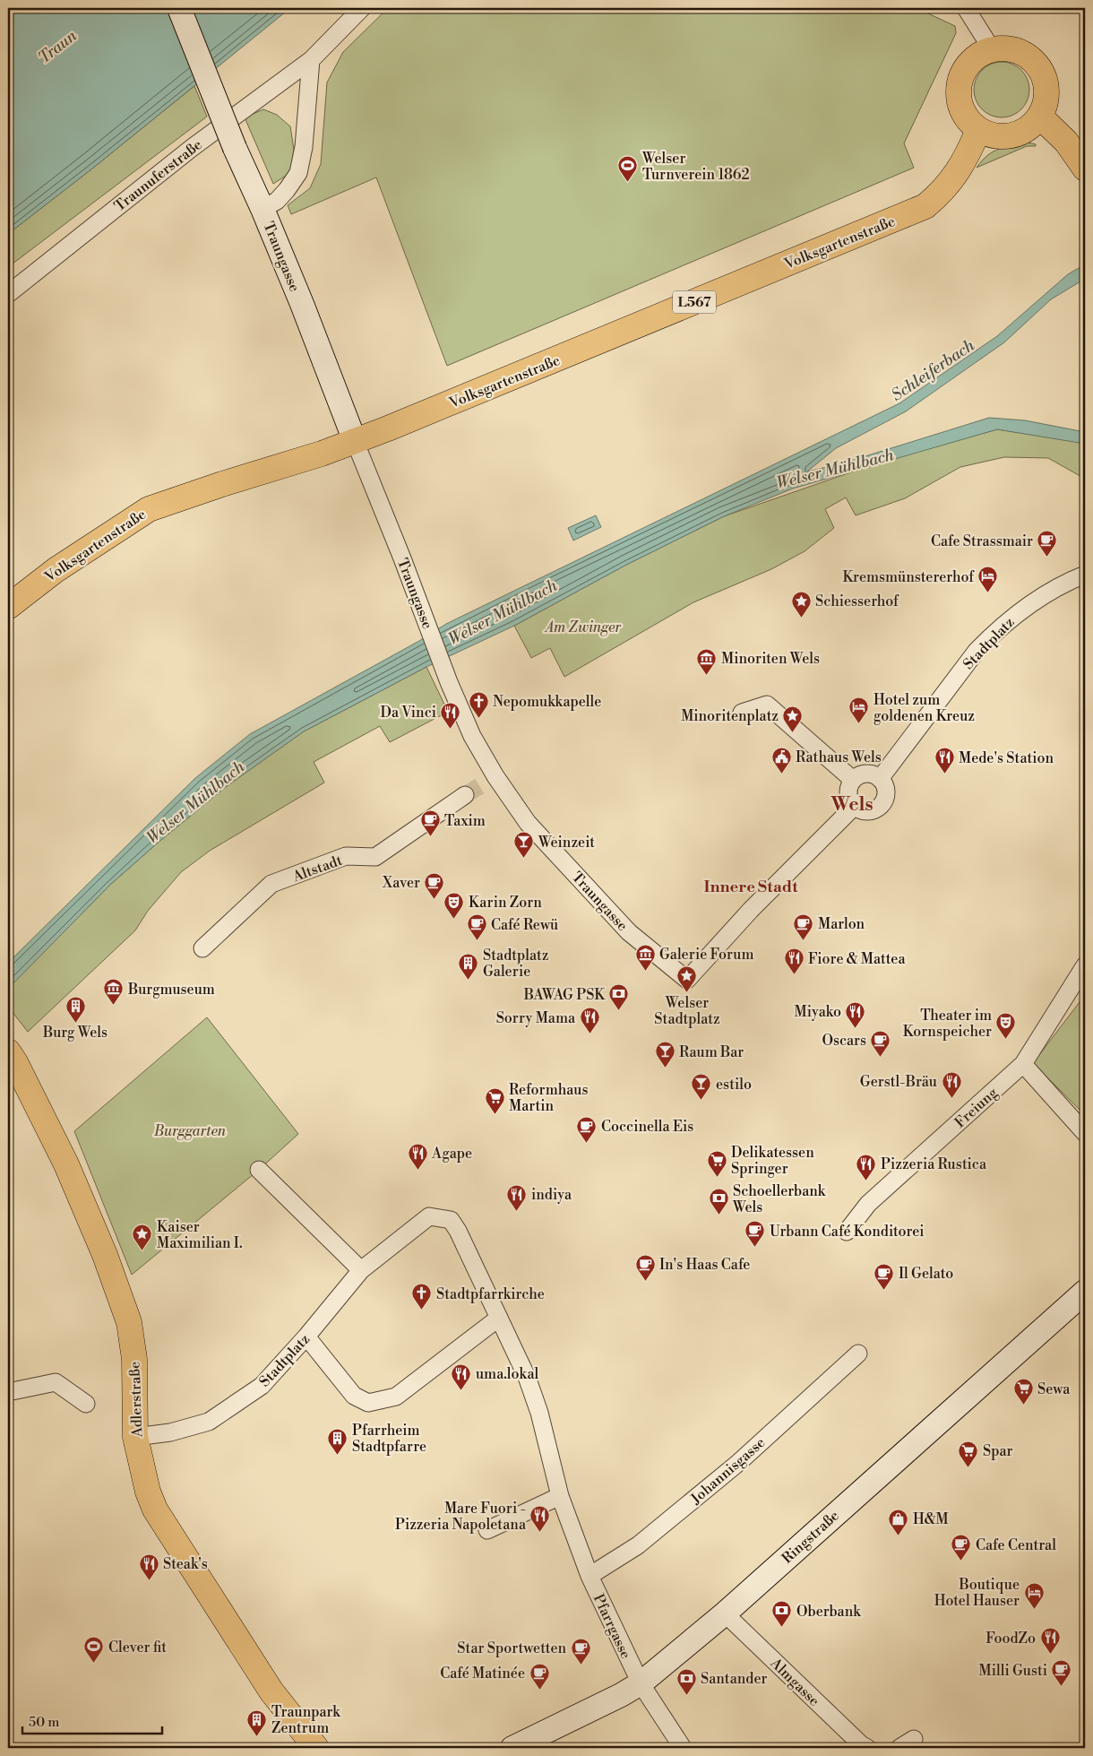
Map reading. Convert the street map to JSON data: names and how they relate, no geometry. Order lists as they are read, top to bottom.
{
  "streets": {
    "main road": [
      "Volksgartenstraße",
      "Traungasse",
      "L567",
      "Adlerstraße",
      "Ringstraße"
    ],
    "street": [
      "Traunuferstraße",
      "Stadtplatz",
      "Altstadt",
      "Freiung",
      "Johannisgasse",
      "Pfarrgasse",
      "Almgasse"
    ]
  },
  "crossings": [
    ["Volksgartenstraße", "Traungasse"],
    ["Traungasse", "Stadtplatz"],
    ["Stadtplatz", "Adlerstraße"],
    ["Stadtplatz", "Pfarrgasse"],
    ["Johannisgasse", "Pfarrgasse"],
    ["Ringstraße", "Pfarrgasse"],
    ["Ringstraße", "Almgasse"]
  ],
  "districts": ["Wels", "Innere Stadt"],
  "water": ["Traun", "Schleiferbach", "Welser Mühlbach"],
  "parks": ["Am Zwinger", "Burggarten"],
  "places": {
    "sports": ["Welser Turnverein 1862", "Clever fit"],
    "cafe": [
      "Cafe Strassmair",
      "Taxim",
      "Xaver",
      "Marlon",
      "Café Rewü",
      "Oscars",
      "Coccinella Eis",
      "Urbann Café Konditorei",
      "In's Haas Cafe",
      "Il Gelato",
      "Cafe Central",
      "Star Sportwetten",
      "Milli Gusti",
      "Café Matinée"
    ],
    "hotel": ["Kremsmünstererhof", "Hotel zum goldenen Kreuz", "Boutique Hotel Hauser"],
    "place": [
      "Schiesserhof",
      "Minoritenplatz",
      "Welser Stadtplatz",
      "Kaiser Maximilian I."
    ],
    "museum": ["Minoriten Wels", "Galerie Forum", "Burgmuseum"],
    "church": ["Nepomukkapelle", "Stadtpfarrkirche"],
    "restaurant": [
      "Da Vinci",
      "Mede's Station",
      "Fiore & Mattea",
      "Miyako",
      "Sorry Mama",
      "Gerstl-Bräu",
      "Agape",
      "Pizzeria Rustica",
      "indiya",
      "uma.lokal",
      "Mare Fuori - Pizzeria Napoletana",
      "Steak's",
      "FoodZo"
    ],
    "public building": ["Rathaus Wels"],
    "bar": ["Weinzeit", "Raum Bar", "estilo"],
    "theatre": ["Karin Zorn", "Theater im Kornspeicher"],
    "building": [
      "Stadtplatz Galerie",
      "Burg Wels",
      "Pfarrheim Stadtpfarre",
      "Traunpark Zentrum"
    ],
    "bank": [
      "BAWAG PSK",
      "Schoellerbank Wels",
      "Oberbank",
      "Santander"
    ],
    "supermarket": [
      "Reformhaus Martin",
      "Delikatessen Springer",
      "Sewa",
      "Spar"
    ],
    "shop": ["H&M"]
  },
  "scale_bar": "50 m"
}
